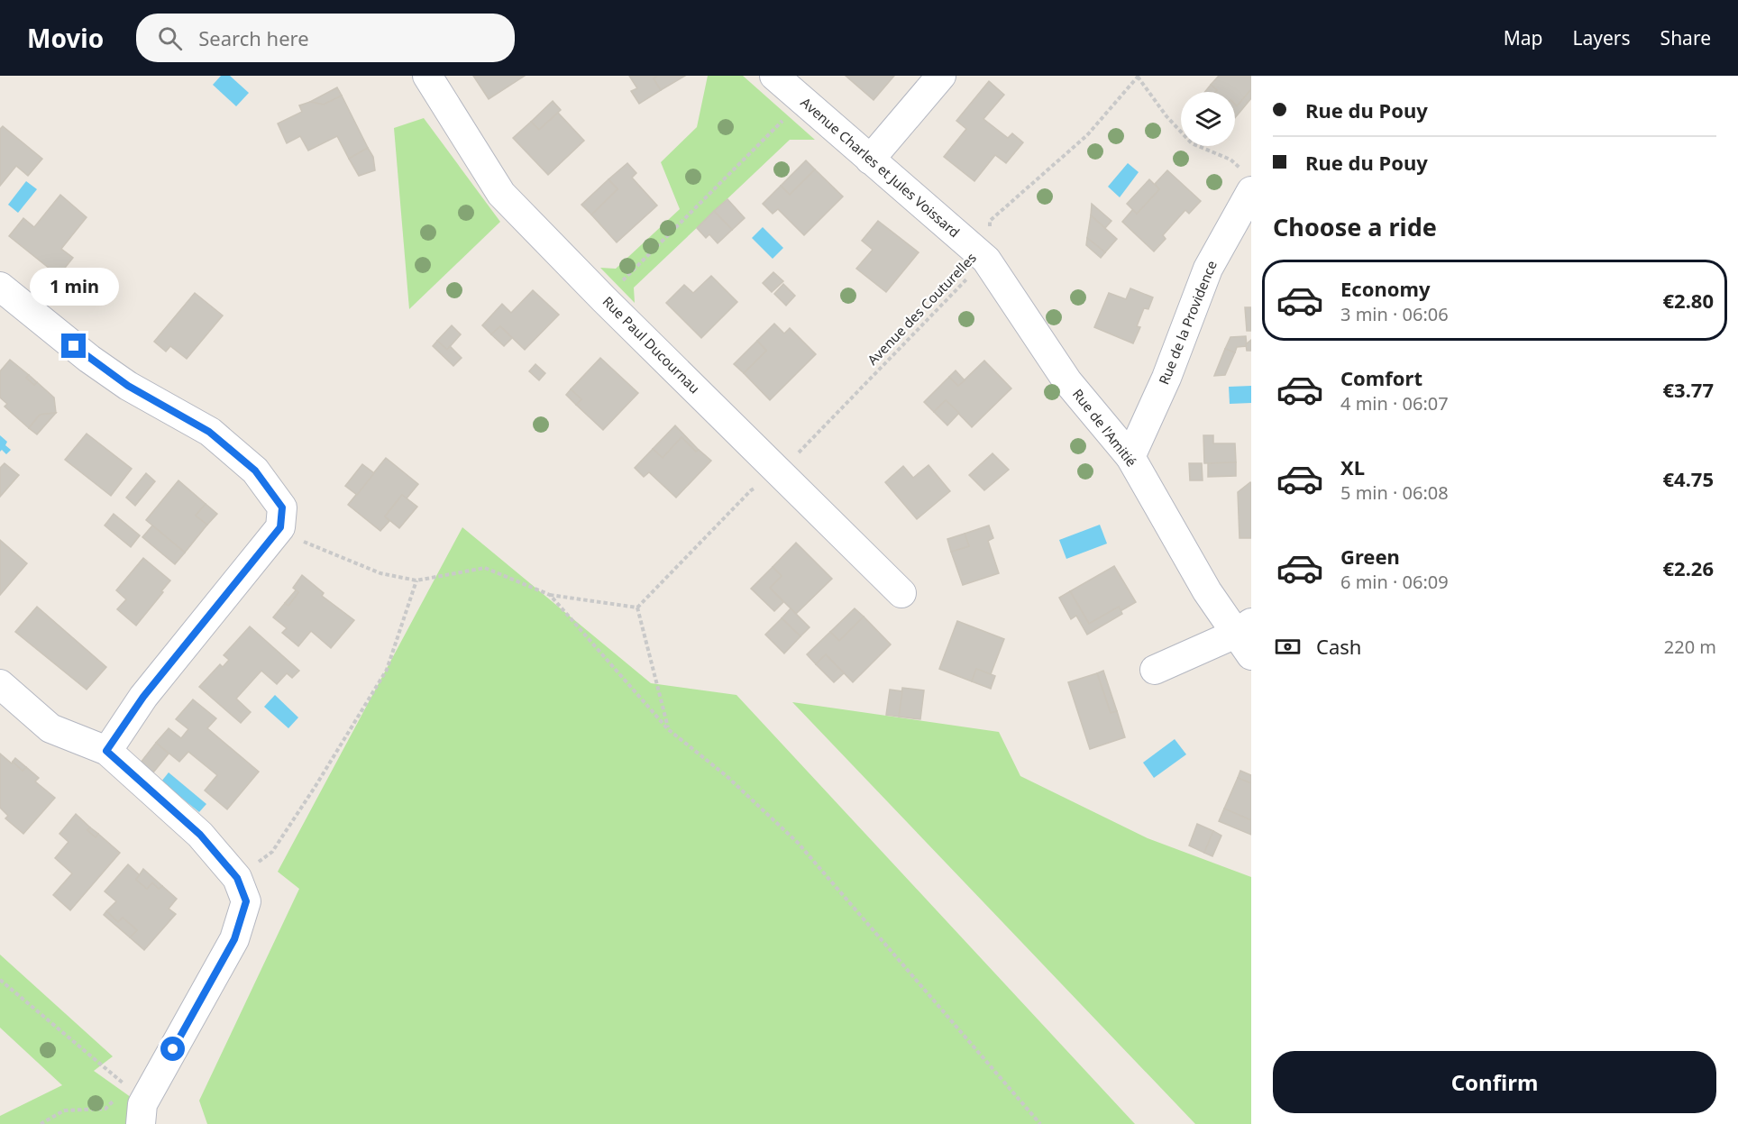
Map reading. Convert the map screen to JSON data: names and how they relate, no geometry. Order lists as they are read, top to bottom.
{
  "streets": {
    "street": [
      "Avenue Charles et Jules Voissard",
      "Rue de la Providence",
      "Rue Paul Ducournau",
      "Rue de l'Amitié"
    ],
    "path": ["Avenue des Couturelles"]
  },
  "crossings": [
    ["Avenue Charles et Jules Voissard", "Avenue des Couturelles"],
    ["Avenue Charles et Jules Voissard", "Rue de l'Amitié"],
    ["Avenue des Couturelles", "Rue Paul Ducournau"],
    ["Avenue des Couturelles", "Rue de l'Amitié"],
    ["Rue de la Providence", "Rue de l'Amitié"]
  ],
  "page": {
    "header": "Movio",
    "search": "Search here",
    "nav": ["Map", "Layers", "Share"],
    "banner": ["Rue du Pouy", "Rue du Pouy"],
    "heading": "Choose a ride",
    "list": [
      {
        "name": "Economy",
        "note": "3 min · 06:06",
        "value": "€2.80"
      },
      {
        "name": "Comfort",
        "note": "4 min · 06:07",
        "value": "€3.77"
      },
      {
        "name": "XL",
        "note": "5 min · 06:08",
        "value": "€4.75"
      },
      {
        "name": "Green",
        "note": "6 min · 06:09",
        "value": "€2.26"
      }
    ],
    "bubble": "1 min",
    "pay": ["Cash", "220 m"],
    "buttons": "Confirm"
  }
}
